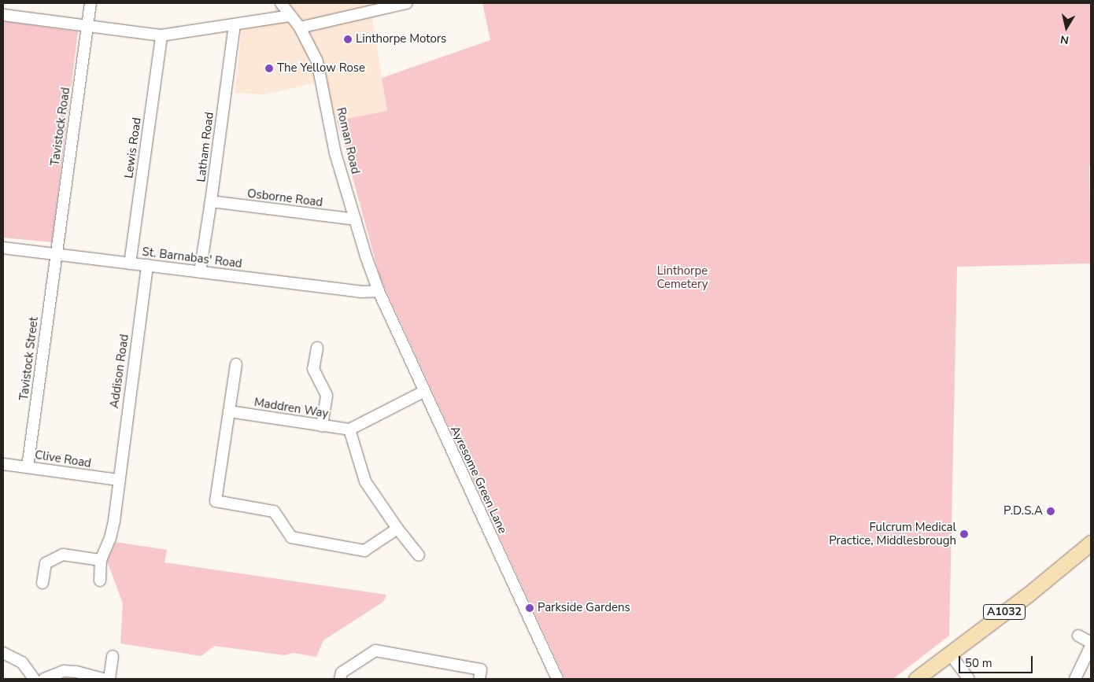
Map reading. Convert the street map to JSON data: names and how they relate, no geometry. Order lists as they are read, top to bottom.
{
  "streets": {
    "main road": ["A1032"],
    "street": [
      "Tavistock Road",
      "Roman Road",
      "Latham Road",
      "Lewis Road",
      "Osborne Road",
      "St. Barnabas' Road",
      "Tavistock Street",
      "Addison Road",
      "Maddren Way",
      "Clive Road",
      "Ayresome Green Lane"
    ]
  },
  "crossings": [
    ["Tavistock Road", "St. Barnabas' Road"],
    ["Tavistock Road", "Tavistock Street"],
    ["Roman Road", "Osborne Road"],
    ["Roman Road", "St. Barnabas' Road"],
    ["Roman Road", "Ayresome Green Lane"],
    ["Latham Road", "Osborne Road"],
    ["Latham Road", "St. Barnabas' Road"],
    ["Lewis Road", "St. Barnabas' Road"],
    ["St. Barnabas' Road", "Tavistock Street"],
    ["St. Barnabas' Road", "Addison Road"],
    ["St. Barnabas' Road", "Ayresome Green Lane"],
    ["Tavistock Street", "Clive Road"],
    ["Addison Road", "Clive Road"]
  ],
  "parks": ["Linthorpe Cemetery"],
  "places": [
    "Linthorpe Motors",
    "The Yellow Rose",
    "P.D.S.A",
    "Fulcrum Medical Practice, Middlesbrough",
    "Parkside Gardens"
  ],
  "scale_bar": "50 m",
  "north": "bottom"
}
